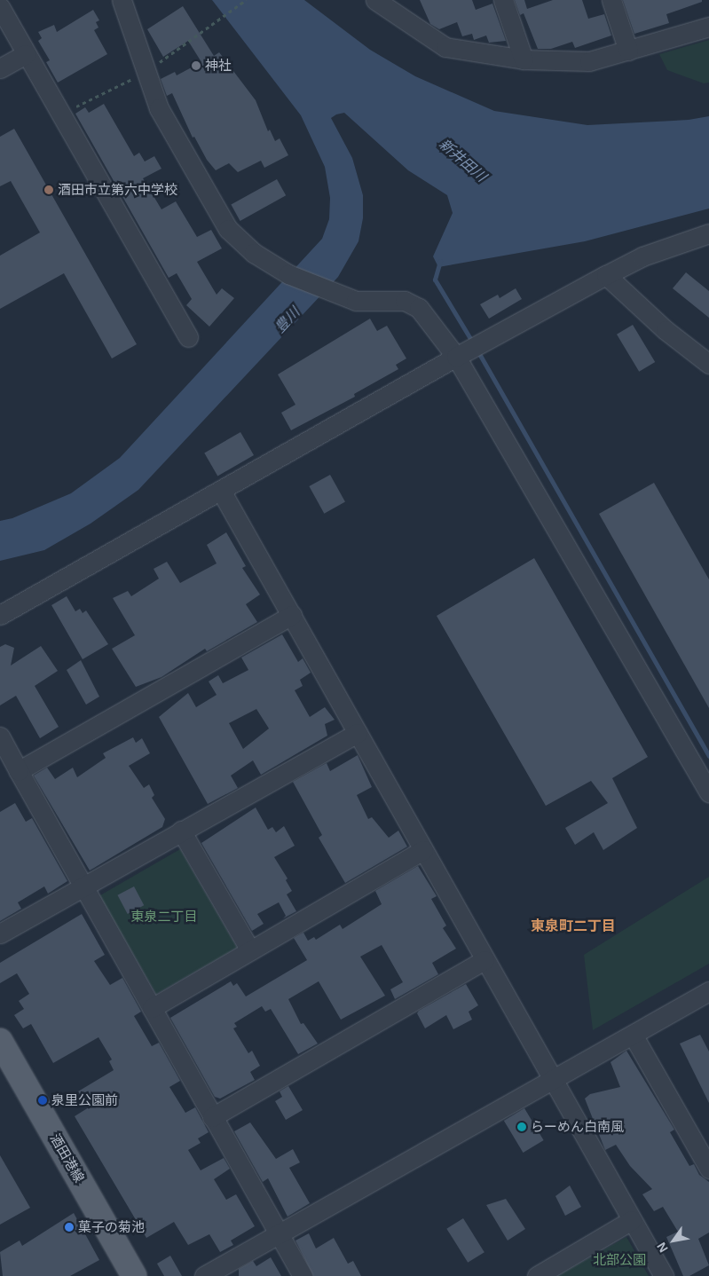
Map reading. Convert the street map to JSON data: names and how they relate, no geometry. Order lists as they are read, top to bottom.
{
  "streets": {
    "main road": ["酒田港線"]
  },
  "districts": ["東泉町二丁目"],
  "water": ["新井田川", "豊川"],
  "parks": ["東泉二丁目", "北部公園"],
  "places": [
    "神社",
    "酒田市立第六中学校",
    "泉里公園前",
    "らーめん白南風",
    "菓子の菊池"
  ],
  "north": "bottom left"
}
